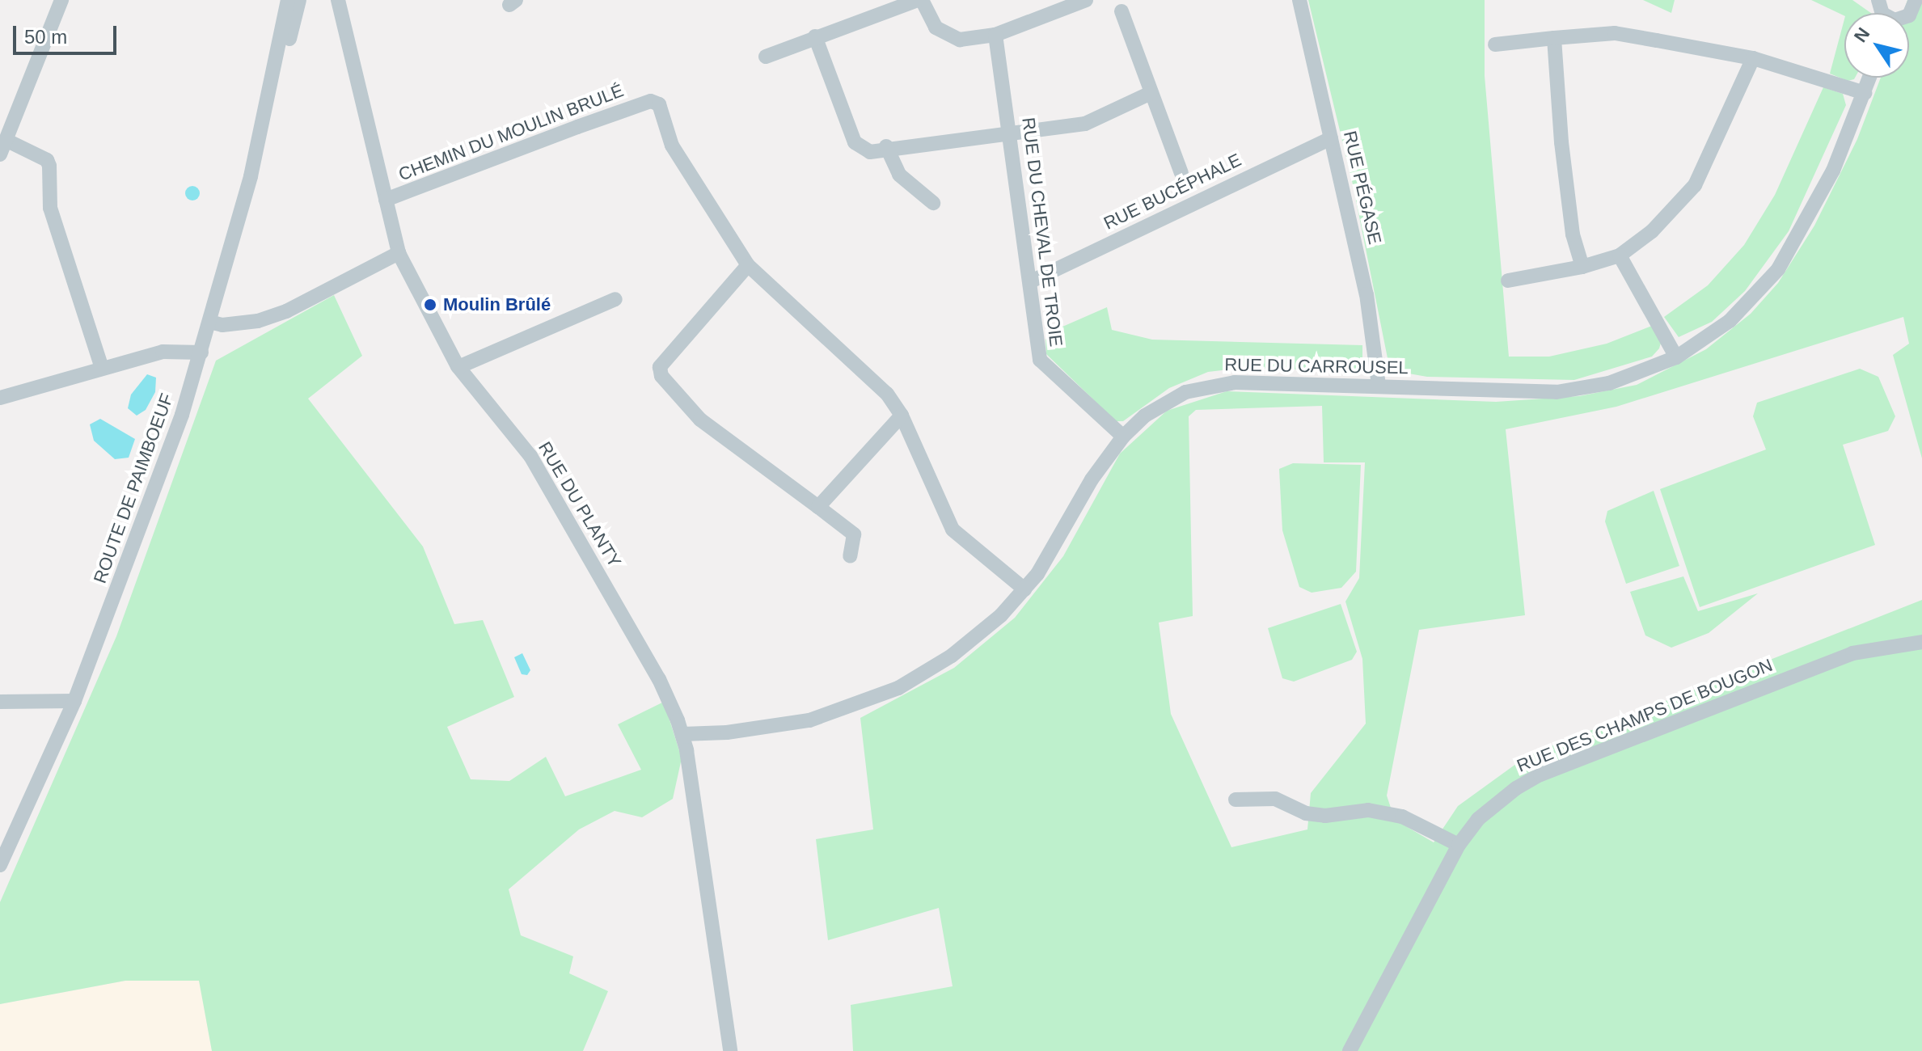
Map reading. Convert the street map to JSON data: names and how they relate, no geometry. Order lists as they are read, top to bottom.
{
  "streets": {
    "street": [
      "CHEMIN DU MOULIN BRULÉ",
      "RUE PÉGASE",
      "RUE BUCÉPHALE",
      "RUE DU CHEVAL DE TROIE",
      "RUE DU CARROUSEL",
      "ROUTE DE PAIMBOEUF",
      "RUE DU PLANTY",
      "RUE DES CHAMPS DE BOUGON"
    ]
  },
  "crossings": [
    ["CHEMIN DU MOULIN BRULÉ", "RUE DU PLANTY"],
    ["RUE PÉGASE", "RUE BUCÉPHALE"],
    ["RUE PÉGASE", "RUE DU CARROUSEL"],
    ["RUE BUCÉPHALE", "RUE DU CHEVAL DE TROIE"],
    ["RUE DU CHEVAL DE TROIE", "RUE DU CARROUSEL"],
    ["RUE DU CARROUSEL", "RUE DU PLANTY"]
  ],
  "places": ["Moulin Brûlé"],
  "scale_bar": "50 m",
  "north": "top left"
}
